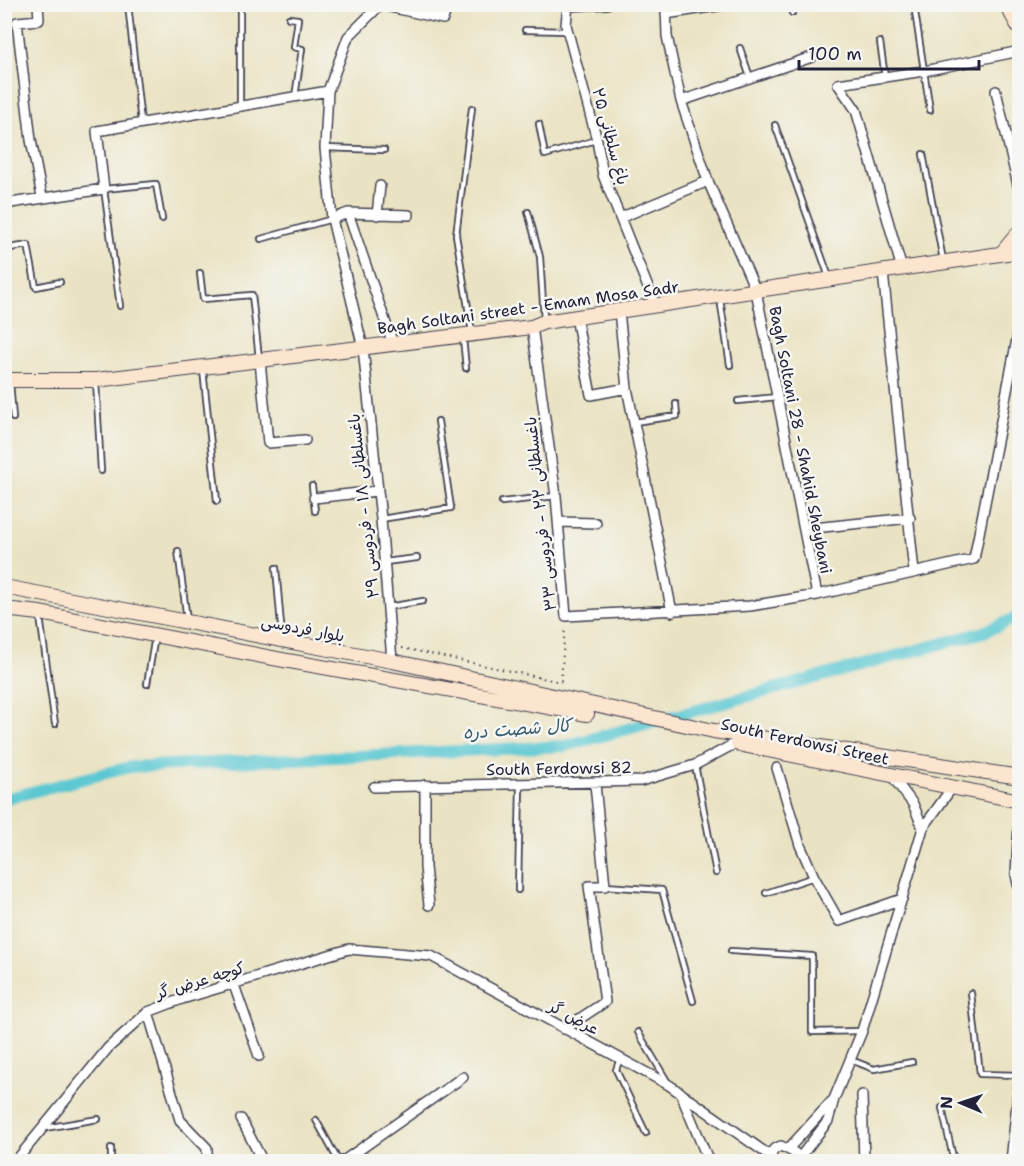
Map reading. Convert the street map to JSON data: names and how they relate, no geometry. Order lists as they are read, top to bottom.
{
  "streets": {
    "main road": ["Bagh Soltani street - Emam Mosa Sadr", "بلوار فردوسی", "South Ferdowsi Street"],
    "street": [
      "باغ سلطانی ۲۵",
      "Bagh Soltani 28 - Shahid Sheybani",
      "باغسلطانی ۱۸ - فردوسی ۲۹",
      "باغسلطانی ۲۲ - فردوسی ۳۳",
      "South Ferdowsi 82",
      "کوچه عرض گر",
      "عرض گر"
    ]
  },
  "crossings": [
    ["باغ سلطانی ۲۵", "Bagh Soltani street - Emam Mosa Sadr"],
    ["Bagh Soltani street - Emam Mosa Sadr", "Bagh Soltani 28 - Shahid Sheybani"],
    ["Bagh Soltani street - Emam Mosa Sadr", "باغسلطانی ۱۸ - فردوسی ۲۹"],
    ["Bagh Soltani street - Emam Mosa Sadr", "باغسلطانی ۲۲ - فردوسی ۳۳"],
    ["باغسلطانی ۱۸ - فردوسی ۲۹", "بلوار فردوسی"],
    ["باغسلطانی ۲۲ - فردوسی ۳۳", "بلوار فردوسی"],
    ["بلوار فردوسی", "South Ferdowsi Street"],
    ["South Ferdowsi Street", "South Ferdowsi 82"],
    ["کوچه عرض گر", "عرض گر"]
  ],
  "water": ["کال شصت دره"],
  "scale_bar": "100 m",
  "north": "left"
}
